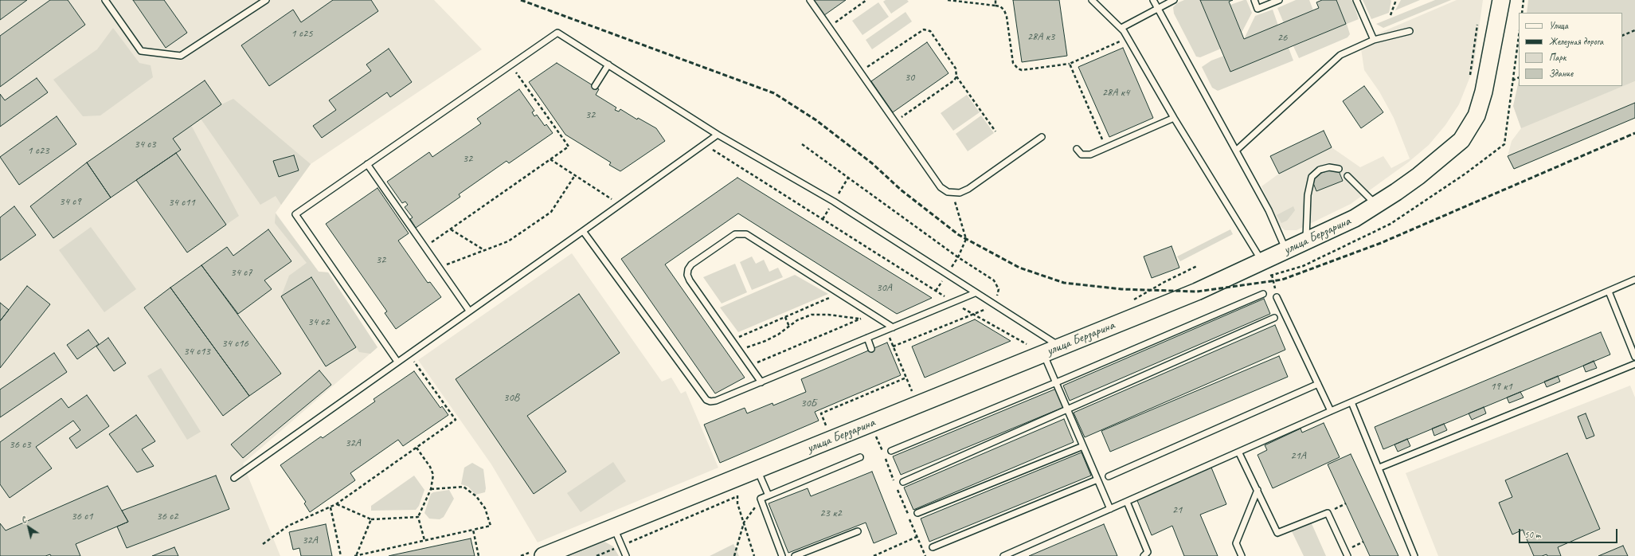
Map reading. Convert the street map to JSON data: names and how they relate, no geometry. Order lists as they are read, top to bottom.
{
  "streets": {
    "street": ["улица Берзарина"]
  },
  "house_numbers": [
    "1 с25",
    "28А к3",
    "26",
    "30",
    "28А к4",
    "32",
    "34 с3",
    "1 с23",
    "32",
    "34 с9",
    "34 с11",
    "32",
    "34 с7",
    "30А",
    "34 с2",
    "34 с16",
    "34 с13",
    "19 к1",
    "30В",
    "30Б",
    "32А",
    "36 с3",
    "21А",
    "21",
    "23 к2",
    "36 с1",
    "36 с2",
    "32А"
  ],
  "legend": [
    "Улица",
    "Железная дорога",
    "Парк",
    "Здание"
  ],
  "scale_bar": "50 m",
  "north": "top left"
}
